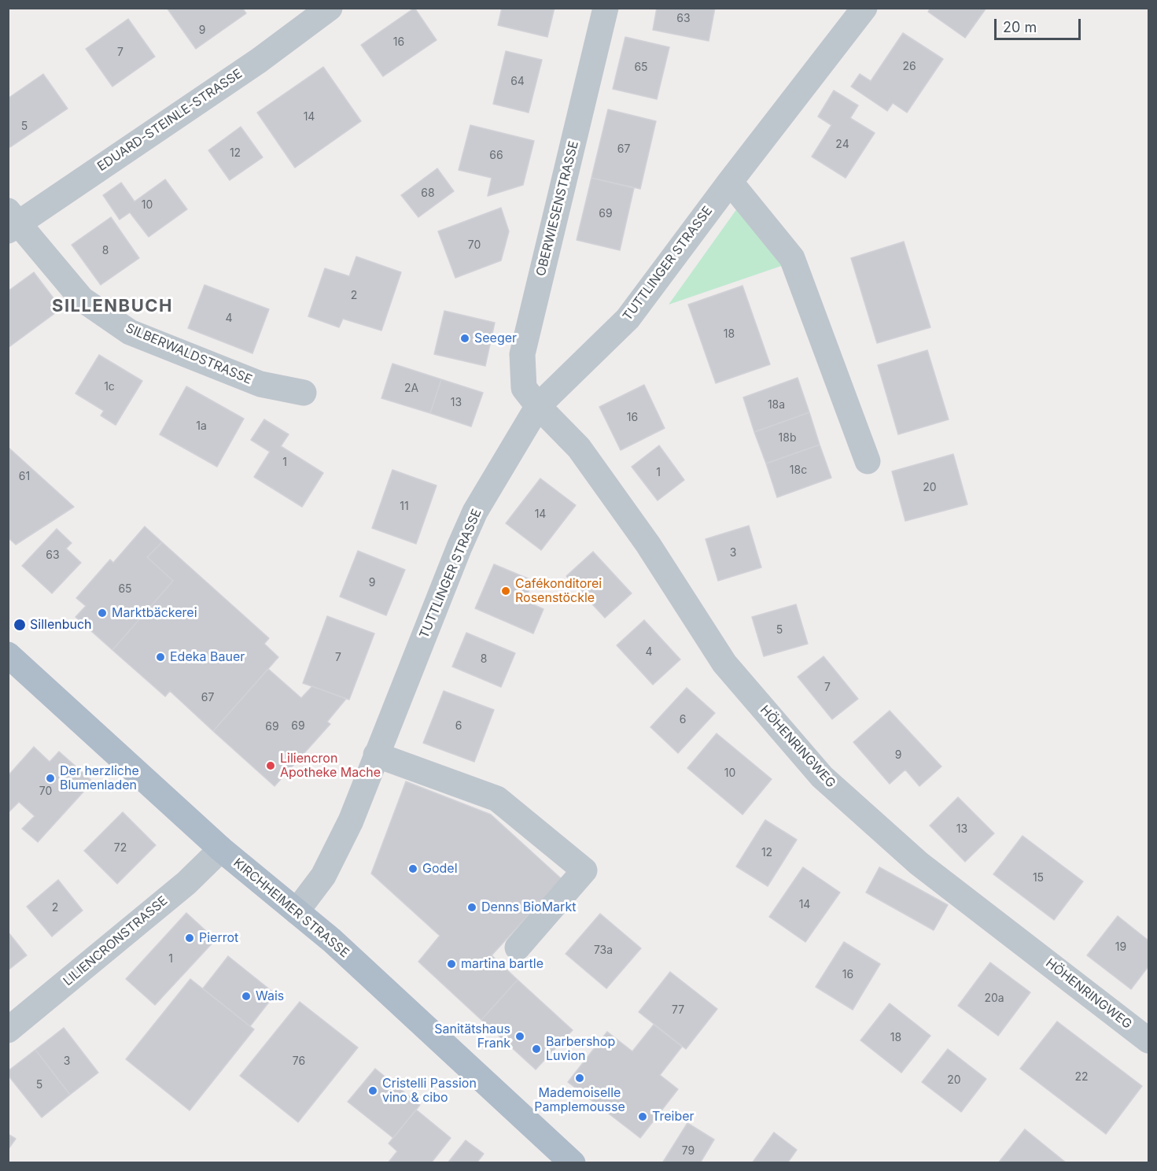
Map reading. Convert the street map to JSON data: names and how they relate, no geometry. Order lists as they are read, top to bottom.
{
  "streets": {
    "main road": ["KIRCHHEIMER STRASSE"],
    "street": [
      "EDUARD-STEINLE-STRASSE",
      "OBERWIESENSTRASSE",
      "TUTTLINGER STRASSE",
      "SILBERWALDSTRASSE",
      "HÖHENRINGWEG",
      "LILIENCRONSTRASSE"
    ]
  },
  "crossings": [
    ["EDUARD-STEINLE-STRASSE", "SILBERWALDSTRASSE"],
    ["OBERWIESENSTRASSE", "TUTTLINGER STRASSE"],
    ["OBERWIESENSTRASSE", "HÖHENRINGWEG"],
    ["TUTTLINGER STRASSE", "HÖHENRINGWEG"],
    ["TUTTLINGER STRASSE", "KIRCHHEIMER STRASSE"],
    ["KIRCHHEIMER STRASSE", "LILIENCRONSTRASSE"]
  ],
  "districts": ["SILLENBUCH"],
  "places": [
    "Seeger",
    "Cafékonditorei Rosenstöckle",
    "Marktbäckerei",
    "Sillenbuch",
    "Edeka Bauer",
    "Liliencron Apotheke Mache",
    "Der herzliche Blumenladen",
    "Godel",
    "Denns BioMarkt",
    "Pierrot",
    "martina bartle",
    "Wais",
    "Sanitätshaus Frank",
    "Barbershop Luvion",
    "Mademoiselle Pamplemousse",
    "Cristelli Passion vino & cibo",
    "Treiber"
  ],
  "house_numbers": [
    "63",
    "9",
    "16",
    "7",
    "26",
    "65",
    "64",
    "14",
    "5",
    "24",
    "67",
    "12",
    "66",
    "68",
    "10",
    "69",
    "70",
    "8",
    "2",
    "4",
    "18",
    "1c",
    "2A",
    "13",
    "18a",
    "16",
    "1a",
    "18b",
    "1",
    "18c",
    "1",
    "61",
    "20",
    "11",
    "14",
    "3",
    "63",
    "9",
    "65",
    "5",
    "4",
    "7",
    "8",
    "7",
    "67",
    "6",
    "69",
    "6",
    "69",
    "9",
    "10",
    "70",
    "13",
    "72",
    "12",
    "15",
    "14",
    "2",
    "19",
    "73a",
    "1",
    "16",
    "20a",
    "77",
    "18",
    "3",
    "76",
    "22",
    "20",
    "5",
    "79"
  ],
  "scale_bar": "20 m"
}
